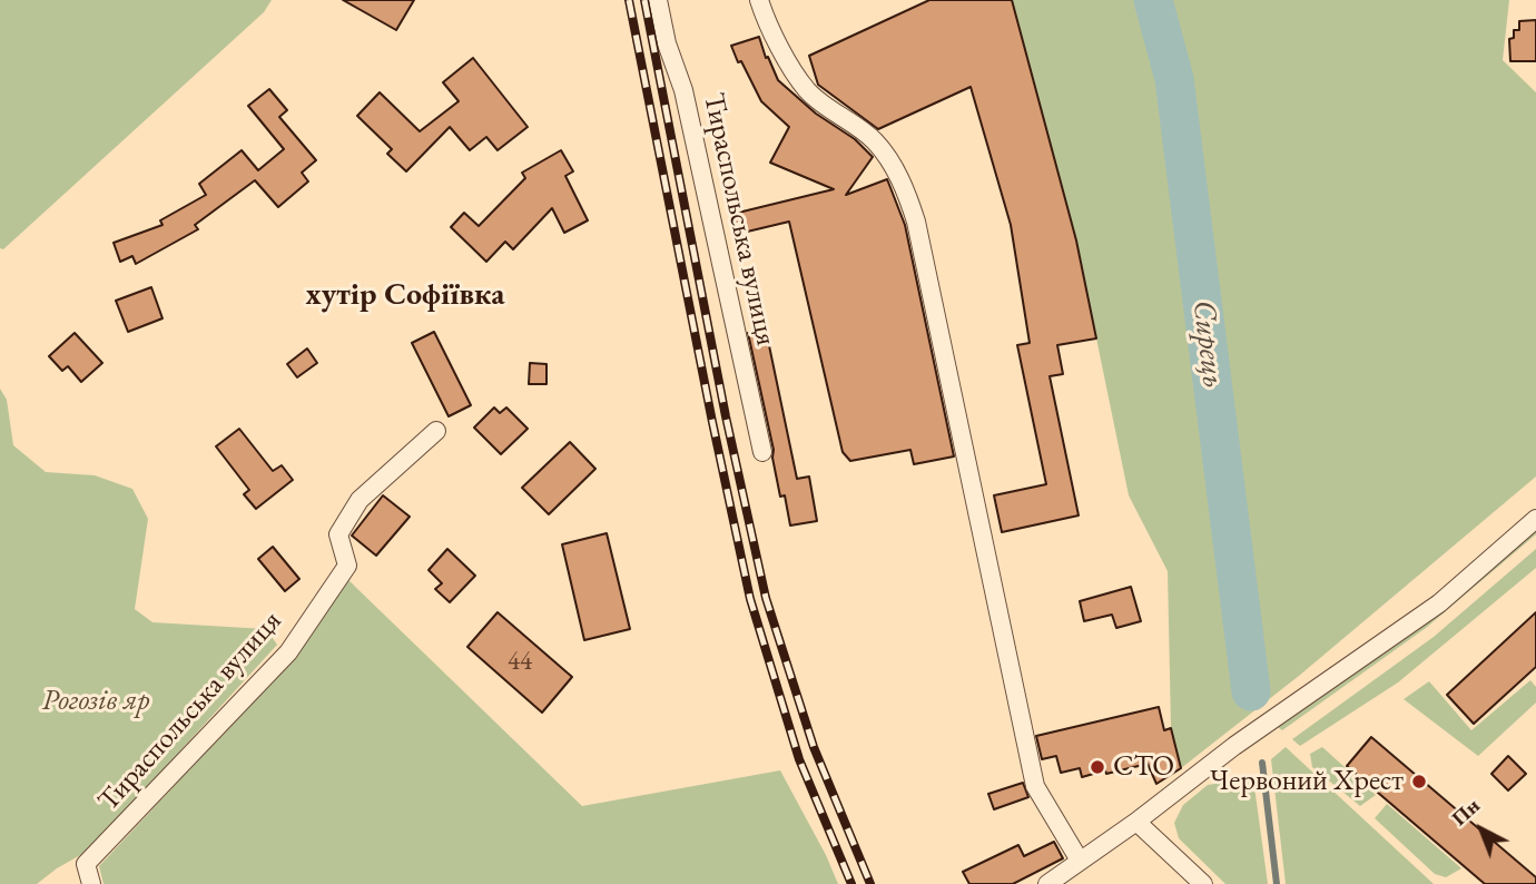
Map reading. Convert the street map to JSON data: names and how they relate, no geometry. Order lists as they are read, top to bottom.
{
  "streets": {
    "street": ["Тираспольська вулиця"]
  },
  "districts": ["хутір Софіївка"],
  "water": ["Сирець"],
  "parks": ["Рогозів яр"],
  "places": ["СТО", "Червоний Хрест"],
  "house_numbers": ["44"],
  "north": "top left"
}
